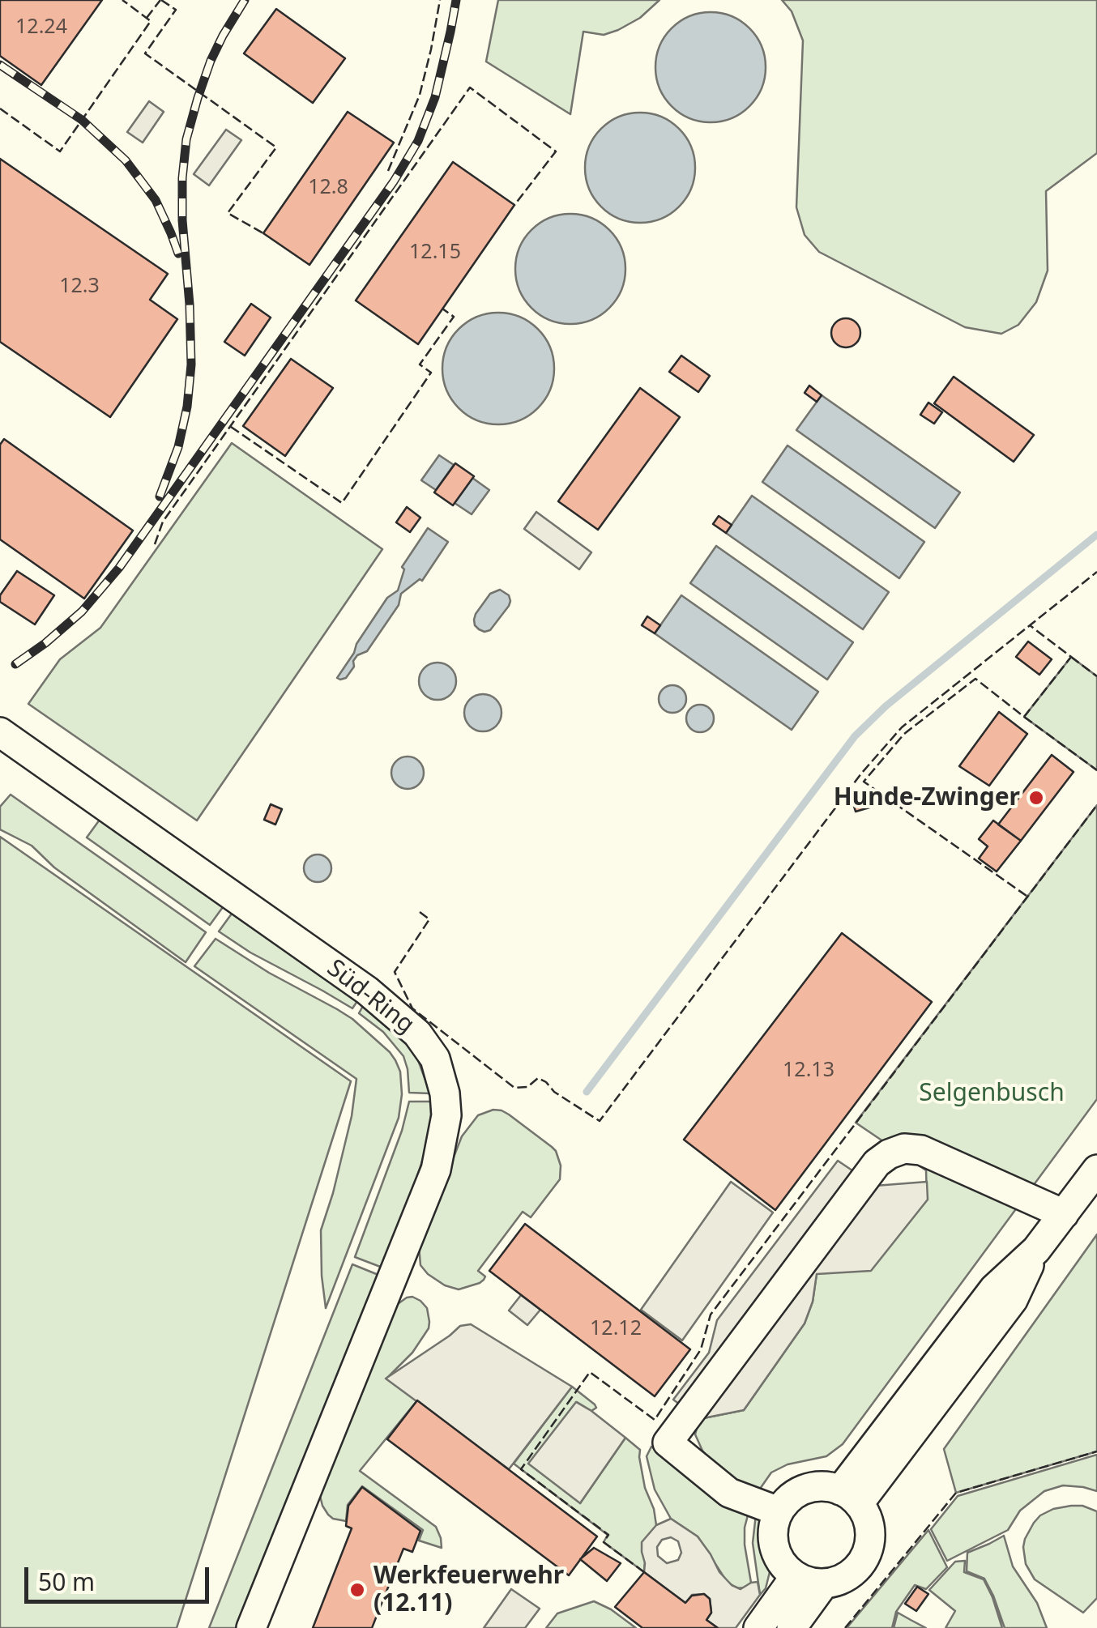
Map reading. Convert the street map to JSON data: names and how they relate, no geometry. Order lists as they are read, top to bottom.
{
  "streets": {
    "street": ["Süd-Ring"]
  },
  "parks": ["Selgenbusch"],
  "places": ["Hunde-Zwinger", "Werkfeuerwehr (12.11)"],
  "house_numbers": [
    "12.24",
    "12.8",
    "12.15",
    "12.3",
    "12.13",
    "12.12"
  ],
  "scale_bar": "50 m"
}
